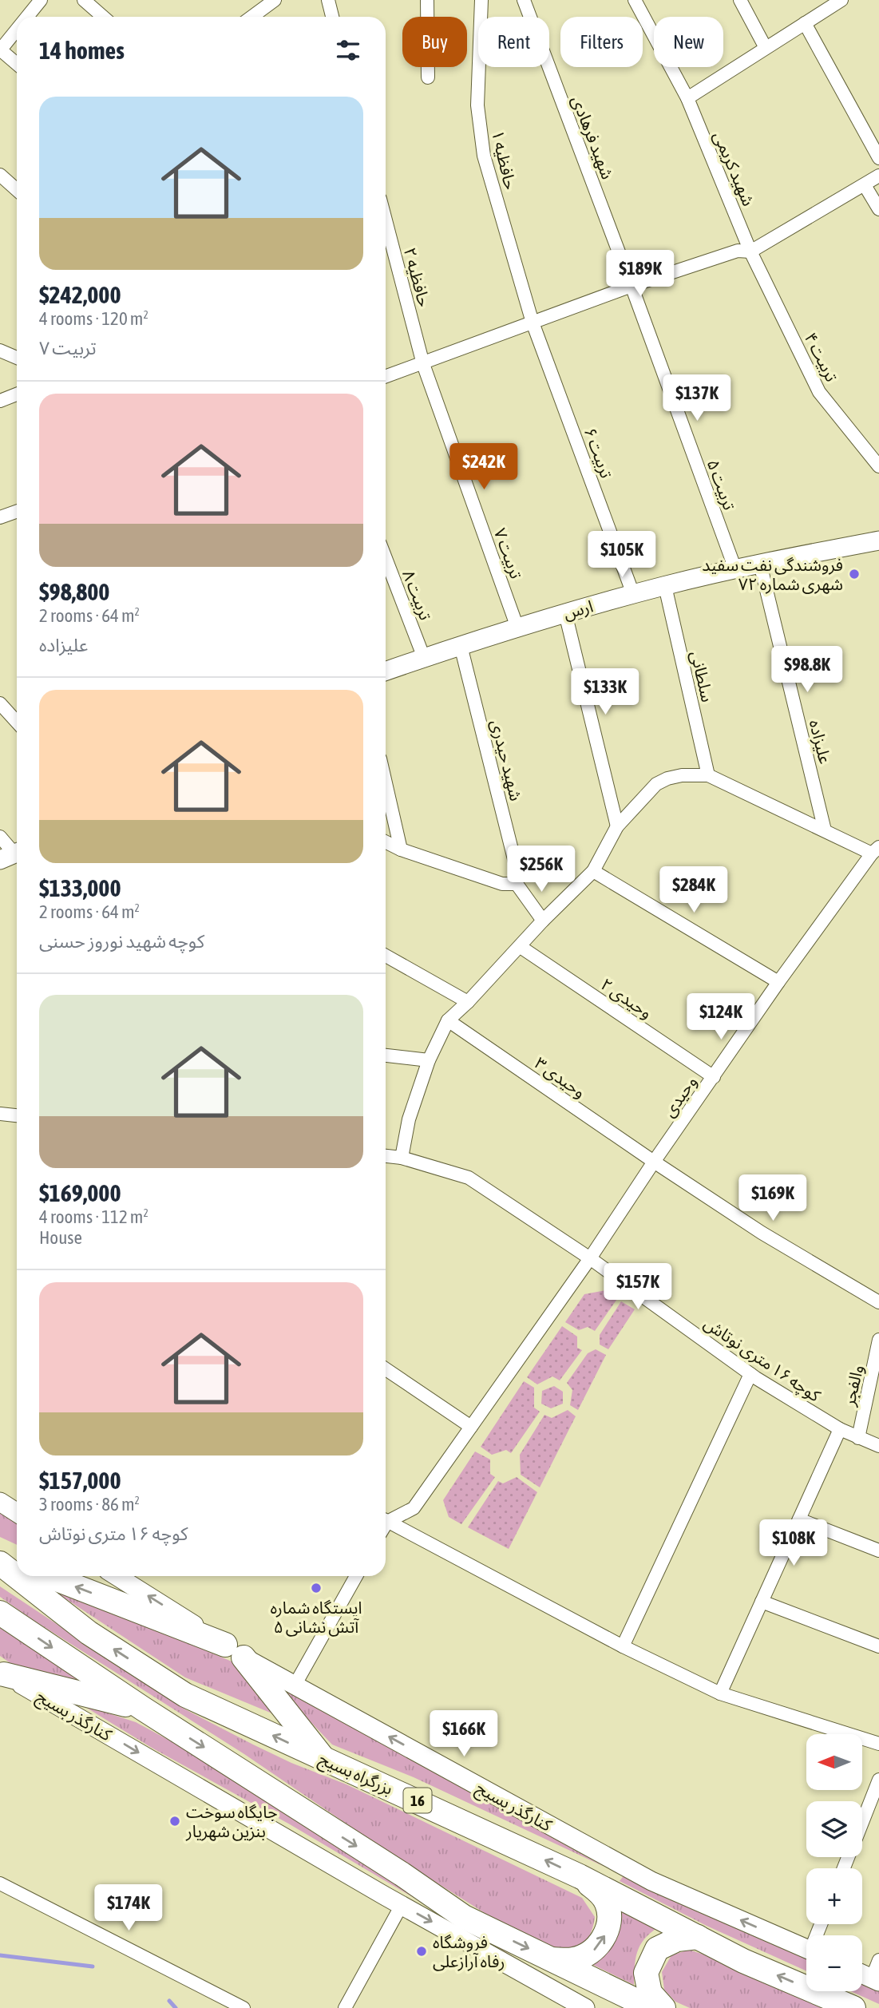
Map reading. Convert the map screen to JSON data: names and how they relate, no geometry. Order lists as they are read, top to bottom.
{
  "streets": {
    "highway": ["بزرگراه بسیج", "16"],
    "main road": ["ارس", "کنارگذر بسیج"],
    "street": [
      "شهید فرهادی",
      "حافظیه ۱",
      "شهید کریمی",
      "حافظیه ۲",
      "تربیت ۴",
      "تربیت ۶",
      "تربیت ۵",
      "تربیت ۷",
      "تربیت ۸",
      "سلطانی",
      "علیزاده",
      "شهید حیدری",
      "وحیدی ۲",
      "وحیدی ۳",
      "وحیدی",
      "کوچه ۱۶ متری نوتاش",
      "والفجر"
    ]
  },
  "crossings": [
    ["شهید فرهادی", "تربیت ۵"],
    ["حافظیه ۱", "تربیت ۶"],
    ["شهید کریمی", "تربیت ۴"],
    ["حافظیه ۲", "تربیت ۷"],
    ["تربیت ۶", "ارس"],
    ["تربیت ۵", "ارس"],
    ["تربیت ۷", "ارس"],
    ["تربیت ۸", "ارس"],
    ["ارس", "سلطانی"],
    ["ارس", "علیزاده"],
    ["ارس", "شهید حیدری"],
    ["وحیدی ۲", "وحیدی"],
    ["وحیدی ۳", "وحیدی"],
    ["وحیدی", "کوچه ۱۶ متری نوتاش"],
    ["کوچه ۱۶ متری نوتاش", "والفجر"]
  ],
  "places": [
    "فروشندگی نفت سفید شهری شماره ۷۲",
    "ایستگاه شماره ۵ آتش نشانی",
    "جایگاه سوخت بنزین شهریار",
    "فروشگاه رفاه آرازعلی"
  ],
  "north": "left",
  "page": {
    "chip": [
      "Buy",
      "Rent",
      "Filters",
      "New"
    ],
    "heading": "14 homes",
    "list": [
      {
        "name": "$242,000",
        "note": "4 rooms · 120 m² · تربیت ۷"
      },
      {
        "name": "$98,800",
        "note": "2 rooms · 64 m² · علیزاده"
      },
      {
        "name": "$133,000",
        "note": "2 rooms · 64 m² · کوچه شهید نوروز حسنی"
      },
      {
        "name": "$169,000",
        "note": "4 rooms · 112 m² · House"
      },
      {
        "name": "$157,000",
        "note": "3 rooms · 86 m² · کوچه ۱۶ متری نوتاش"
      }
    ],
    "price": [
      "$189K",
      "$137K",
      "$242K",
      "$105K",
      "$98.8K",
      "$133K",
      "$256K",
      "$284K",
      "$124K",
      "$169K",
      "$157K",
      "$108K",
      "$166K",
      "$174K"
    ],
    "map_buttons": ["+", "−"]
  }
}
